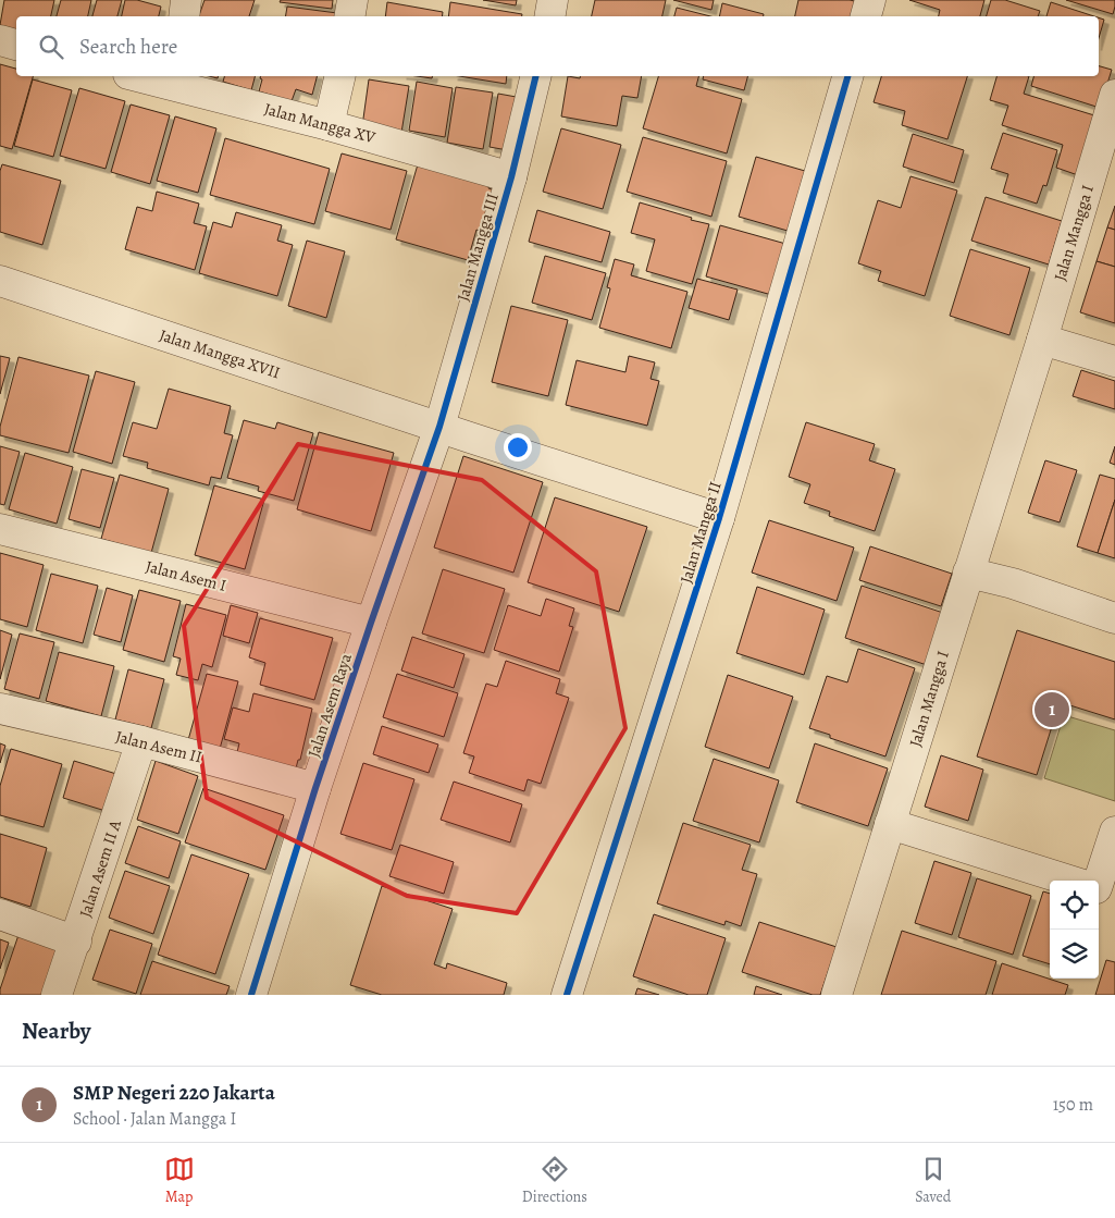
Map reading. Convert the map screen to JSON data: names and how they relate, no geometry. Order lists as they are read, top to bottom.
{
  "streets": {
    "street": [
      "Jalan Mangga XV",
      "Jalan Mangga I",
      "Jalan Mangga III",
      "Jalan Mangga XVII",
      "Jalan Mangga II",
      "Jalan Asem I",
      "Jalan Asem Raya",
      "Jalan Asem II",
      "Jalan Asem II A"
    ]
  },
  "crossings": [
    ["Jalan Mangga XV", "Jalan Mangga III"],
    ["Jalan Mangga III", "Jalan Mangga XVII"],
    ["Jalan Mangga III", "Jalan Asem Raya"],
    ["Jalan Mangga XVII", "Jalan Mangga II"],
    ["Jalan Mangga XVII", "Jalan Asem Raya"],
    ["Jalan Asem I", "Jalan Asem Raya"],
    ["Jalan Asem Raya", "Jalan Asem II"],
    ["Jalan Asem II", "Jalan Asem II A"]
  ],
  "page": {
    "search": "Search here",
    "pins": "1",
    "heading": "Nearby",
    "list": [
      {
        "mark": "1",
        "name": "SMP Negeri 220 Jakarta",
        "note": "School · Jalan Mangga I",
        "value": "150 m"
      }
    ],
    "nav": ["Map", "Directions", "Saved"]
  }
}
